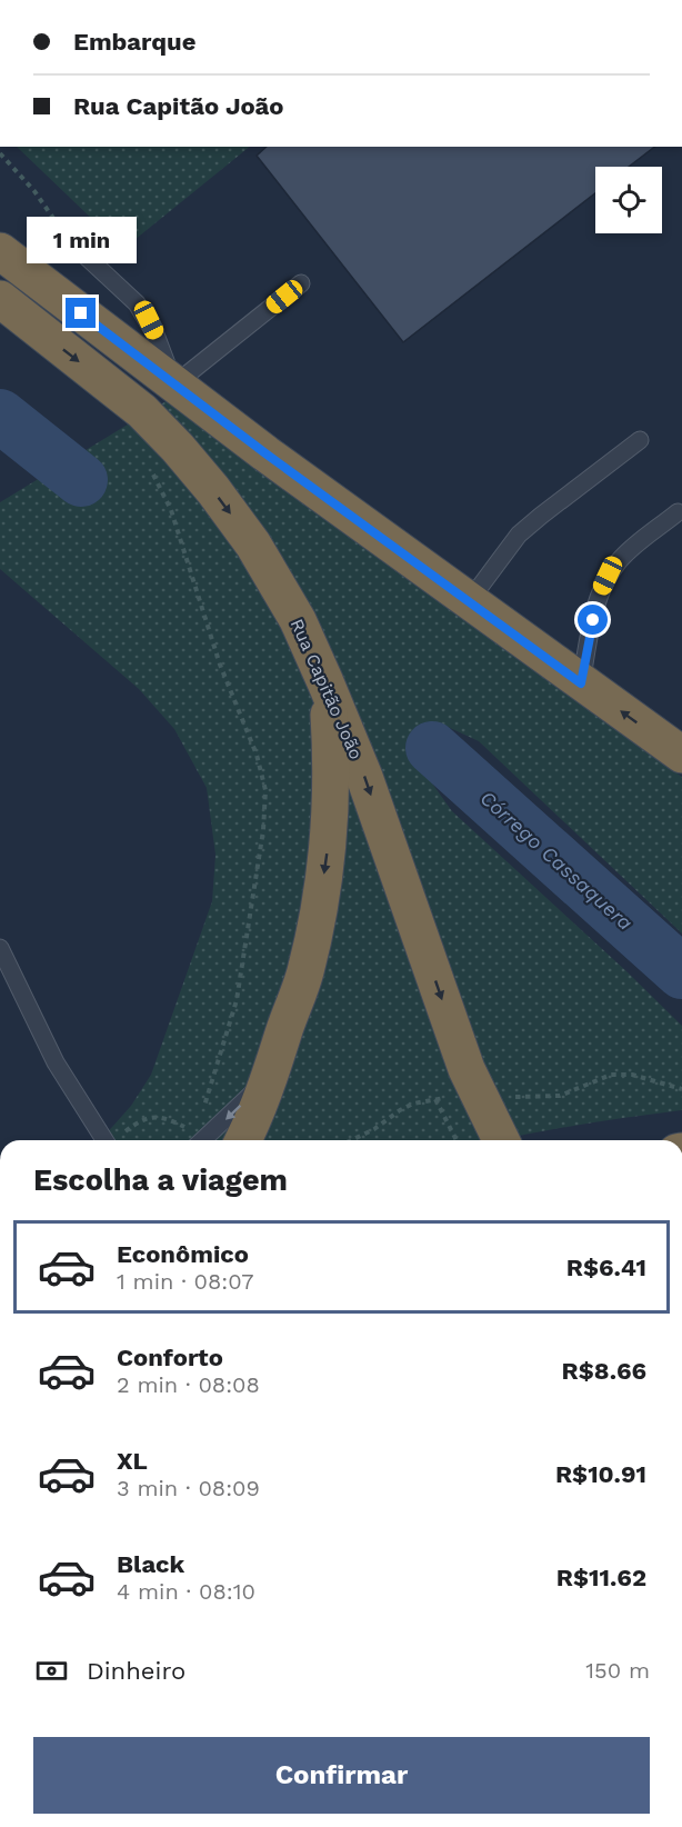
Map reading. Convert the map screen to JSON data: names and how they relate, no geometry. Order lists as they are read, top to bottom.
{
  "streets": {
    "highway": ["Rua Capitão João"]
  },
  "water": ["Córrego Cassaquera"],
  "page": {
    "banner": ["Embarque", "Rua Capitão João"],
    "bubble": "1 min",
    "heading": "Escolha a viagem",
    "list": [
      {
        "name": "Econômico",
        "note": "1 min · 08:07",
        "value": "R$6.41"
      },
      {
        "name": "Conforto",
        "note": "2 min · 08:08",
        "value": "R$8.66"
      },
      {
        "name": "XL",
        "note": "3 min · 08:09",
        "value": "R$10.91"
      },
      {
        "name": "Black",
        "note": "4 min · 08:10",
        "value": "R$11.62"
      }
    ],
    "pay": ["Dinheiro", "150 m"],
    "buttons": "Confirmar"
  }
}
